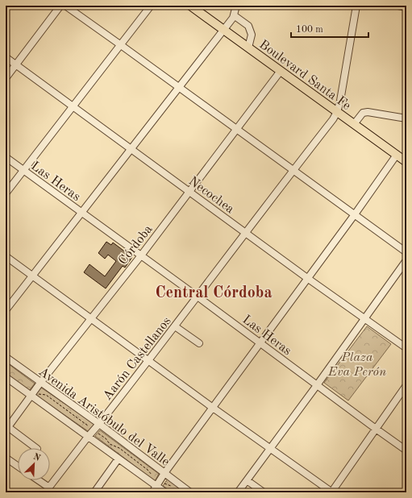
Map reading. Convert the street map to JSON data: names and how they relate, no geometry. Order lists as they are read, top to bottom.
{
  "streets": {
    "main road": ["Boulevard Santa Fe"],
    "street": [
      "Las Heras",
      "Necochea",
      "Córdoba",
      "Aarón Castellanos",
      "Avenida Aristóbulo del Valle"
    ]
  },
  "crossings": [
    ["Boulevard Santa Fe", "Córdoba"],
    ["Boulevard Santa Fe", "Aarón Castellanos"],
    ["Las Heras", "Córdoba"],
    ["Las Heras", "Aarón Castellanos"],
    ["Necochea", "Córdoba"],
    ["Necochea", "Aarón Castellanos"],
    ["Córdoba", "Avenida Aristóbulo del Valle"],
    ["Aarón Castellanos", "Avenida Aristóbulo del Valle"]
  ],
  "districts": ["Central Córdoba"],
  "parks": ["Plaza Eva Perón"],
  "scale_bar": "100 m",
  "north": "top right"
}
